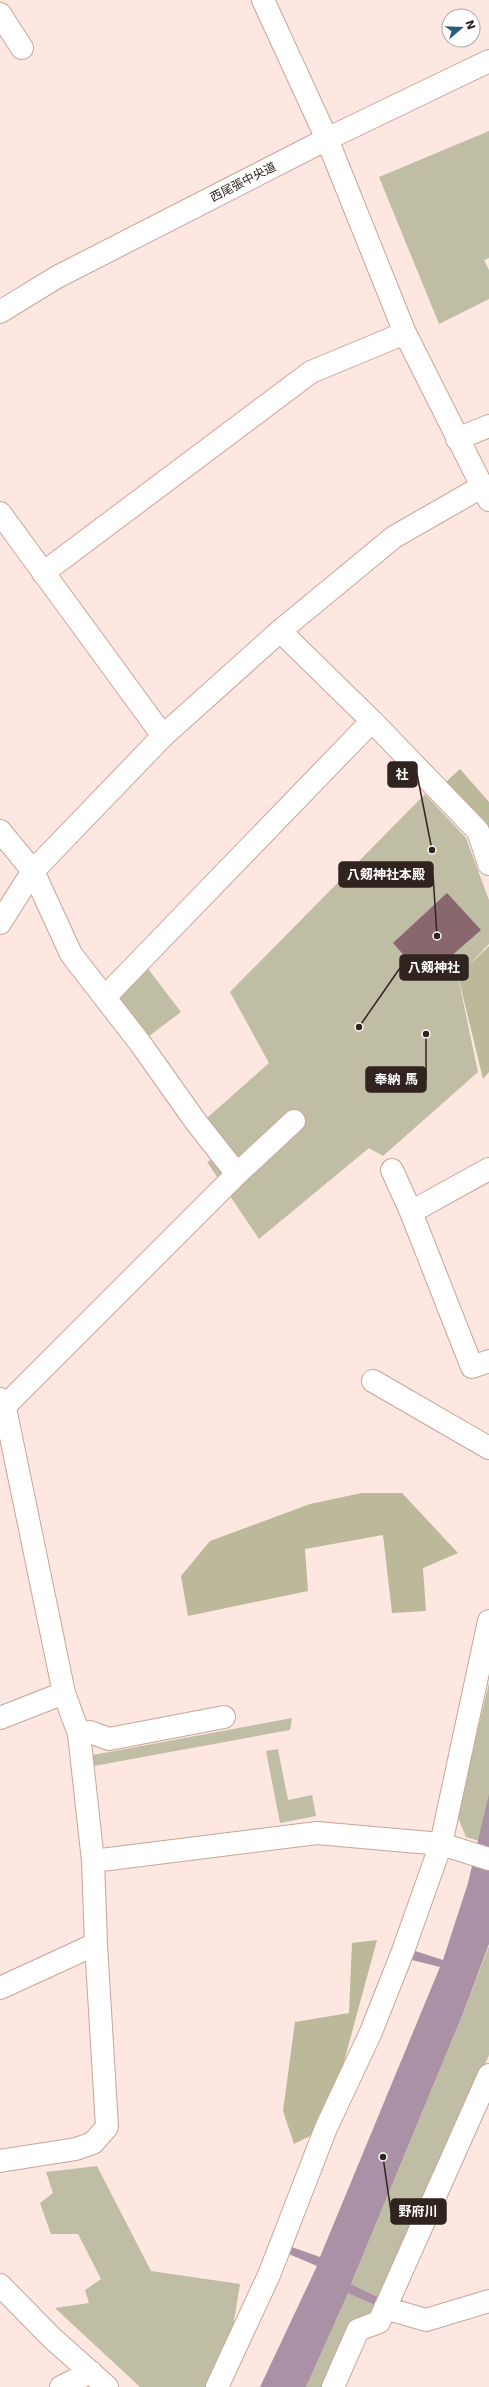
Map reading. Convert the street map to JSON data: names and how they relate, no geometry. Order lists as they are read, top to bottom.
{
  "streets": {
    "street": ["西尾張中央道"]
  },
  "places": [
    "社",
    "八剱神社本殿",
    "八剱神社",
    "奉納 馬",
    "野府川"
  ],
  "north": "right"
}
